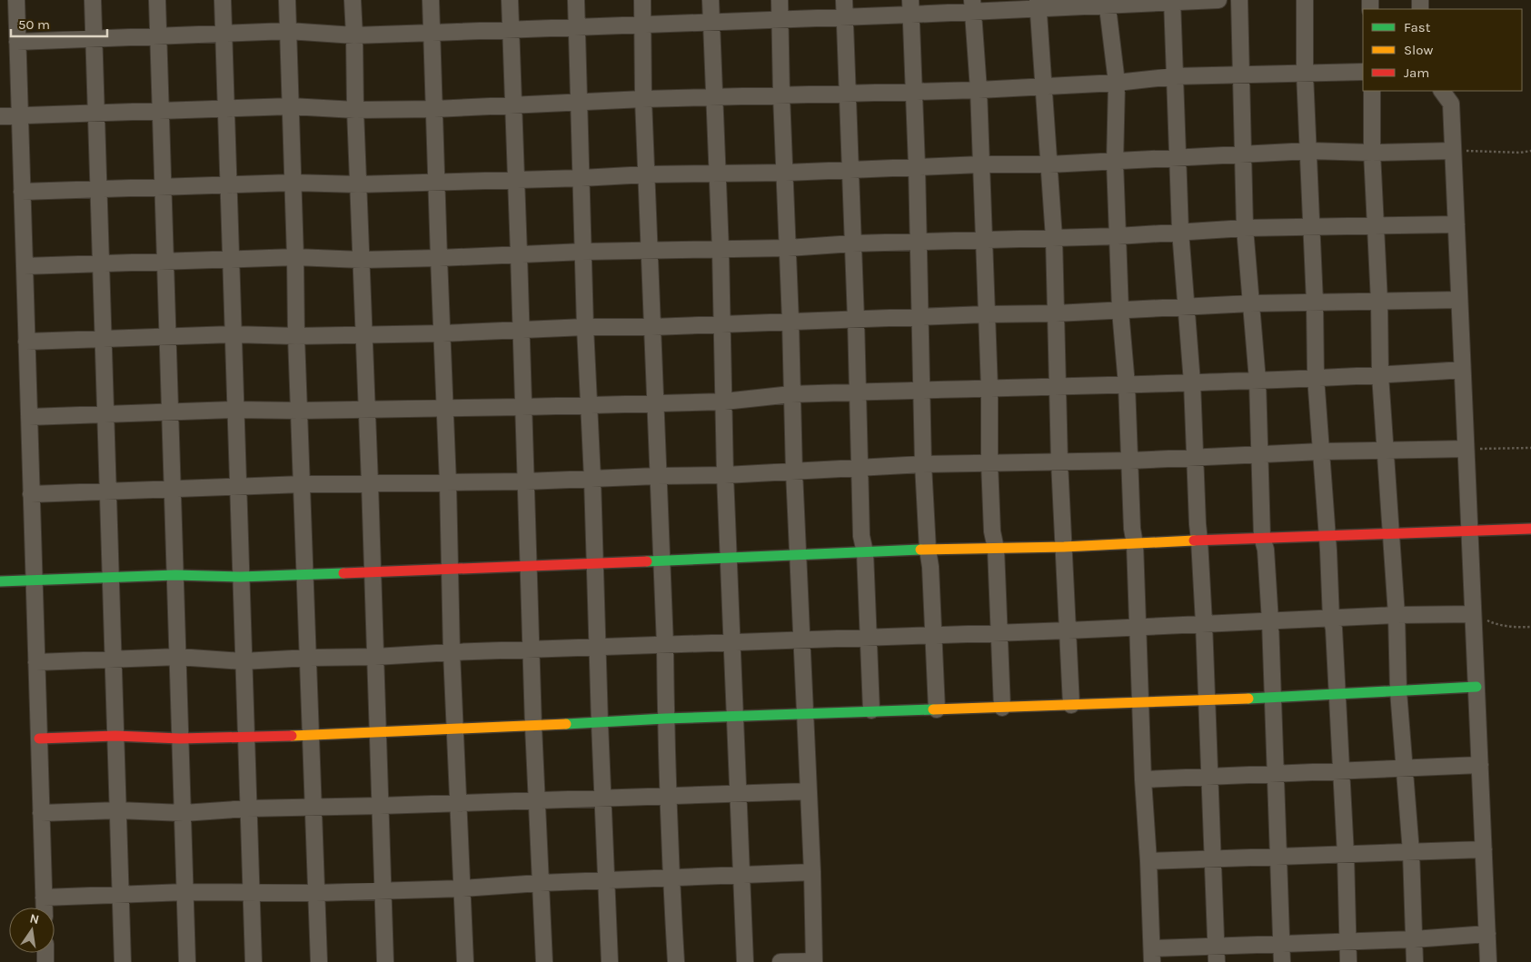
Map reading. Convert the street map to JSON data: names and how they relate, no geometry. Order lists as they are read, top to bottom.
{
  "legend": ["Fast", "Slow", "Jam"],
  "scale_bar": "50 m",
  "north": "top"
}
